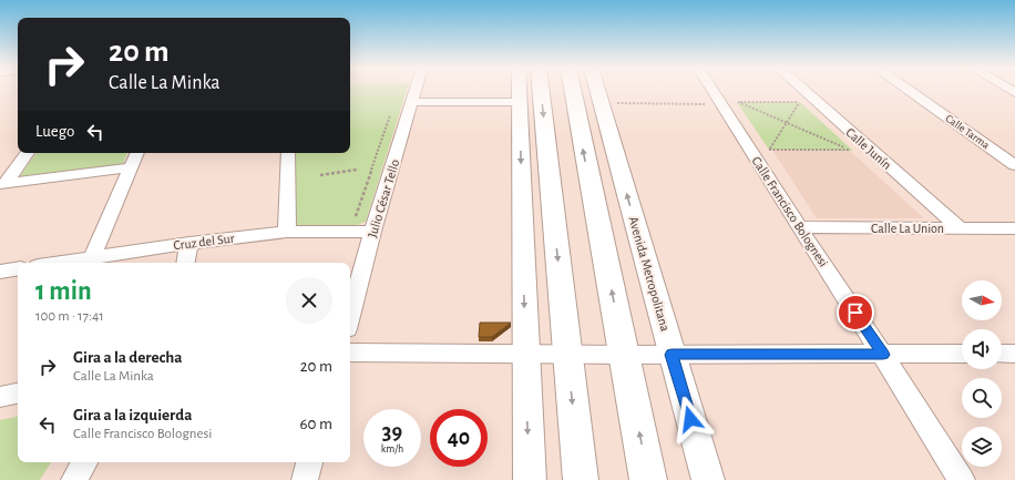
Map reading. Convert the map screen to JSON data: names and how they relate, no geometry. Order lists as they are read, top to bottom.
{
  "streets": {
    "street": [
      "Calle Tarma",
      "Calle Junín",
      "Julio César Tello",
      "Calle Francisco Bolognesi",
      "Calle La Union",
      "Cruz del Sur",
      "Avenida Metropolitana"
    ]
  },
  "crossings": [
    ["Calle Junín", "Calle La Union"],
    ["Julio César Tello", "Cruz del Sur"],
    ["Calle Francisco Bolognesi", "Calle La Union"]
  ],
  "north": "right",
  "page": {
    "turn": ["20 m", "Calle La Minka"],
    "then": "Luego",
    "heading": ["1 min", "100 m · 17:41"],
    "list": [
      {
        "name": "Gira a la derecha",
        "note": "Calle La Minka",
        "value": "20 m"
      },
      {
        "name": "Gira a la izquierda",
        "note": "Calle Francisco Bolognesi",
        "value": "60 m"
      }
    ],
    "speed": "39 km/h",
    "limit": "40"
  }
}
